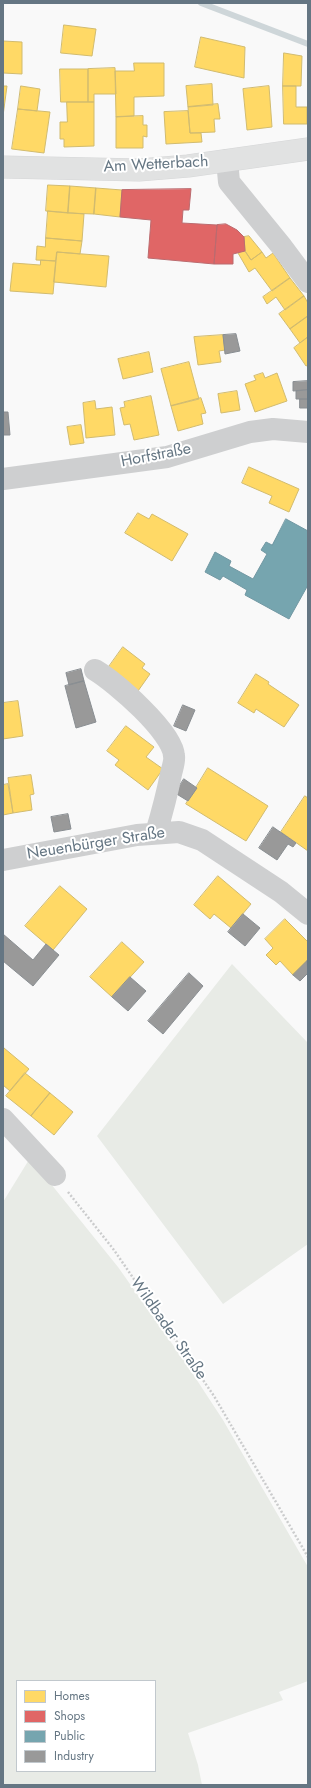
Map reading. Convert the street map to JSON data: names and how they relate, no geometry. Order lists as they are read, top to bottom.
{
  "streets": {
    "main road": ["Am Wetterbach"],
    "street": ["Horfstraße", "Neuenbürger Straße"],
    "path": ["Wildbader Straße"]
  },
  "legend": [
    "Homes",
    "Shops",
    "Public",
    "Industry"
  ]
}
